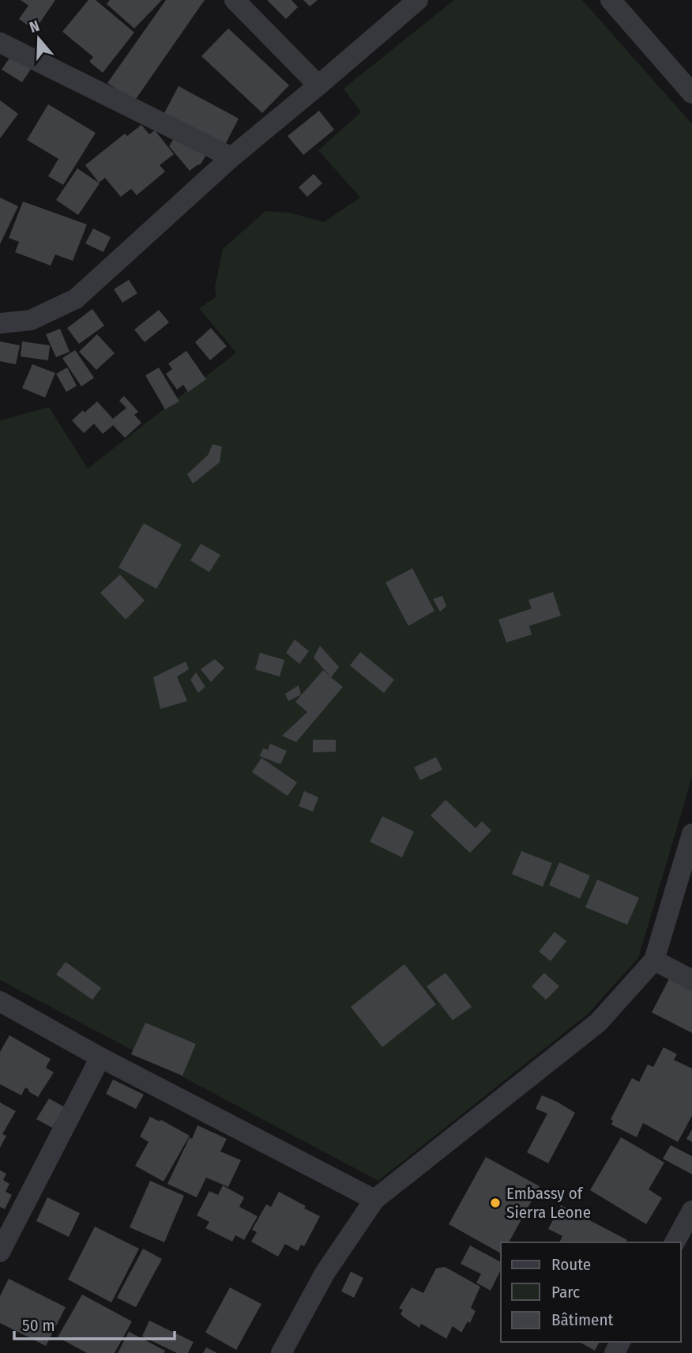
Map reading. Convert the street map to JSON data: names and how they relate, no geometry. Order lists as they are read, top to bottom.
{
  "places": ["Embassy of Sierra Leone"],
  "legend": ["Route", "Parc", "Bâtiment"],
  "scale_bar": "50 m",
  "north": "top"
}
